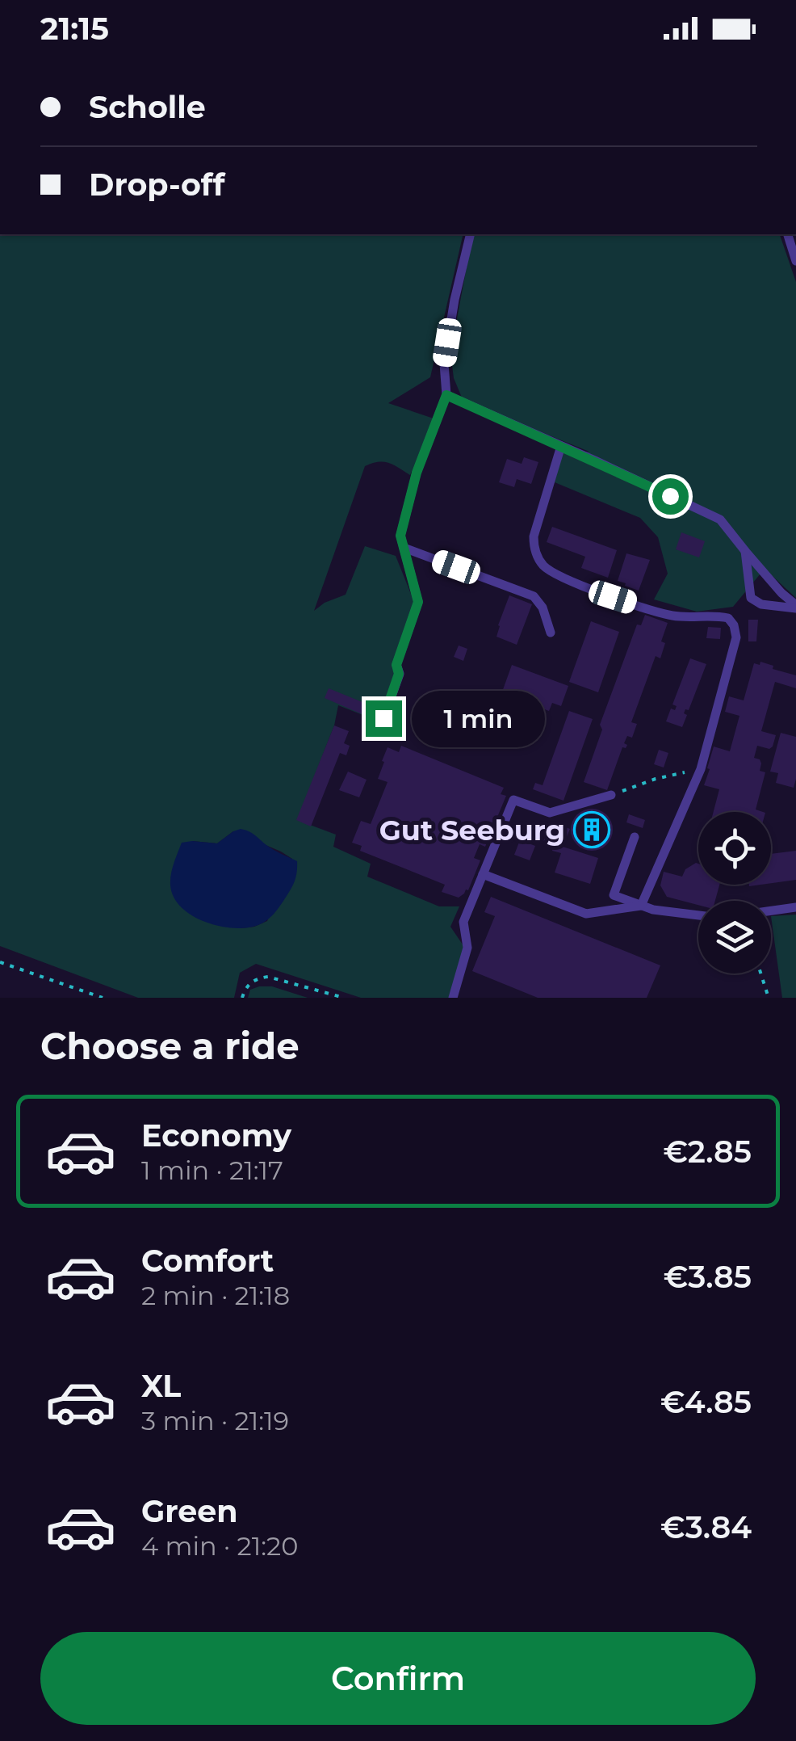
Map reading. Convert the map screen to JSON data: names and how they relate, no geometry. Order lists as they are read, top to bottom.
{
  "places": {
    "building": ["Gut Seeburg"]
  },
  "page": {
    "status": "21:15",
    "banner": ["Scholle", "Drop-off"],
    "bubble": "1 min",
    "heading": "Choose a ride",
    "list": [
      {
        "name": "Economy",
        "note": "1 min · 21:17",
        "value": "€2.85"
      },
      {
        "name": "Comfort",
        "note": "2 min · 21:18",
        "value": "€3.85"
      },
      {
        "name": "XL",
        "note": "3 min · 21:19",
        "value": "€4.85"
      },
      {
        "name": "Green",
        "note": "4 min · 21:20",
        "value": "€3.84"
      }
    ],
    "buttons": "Confirm"
  }
}
